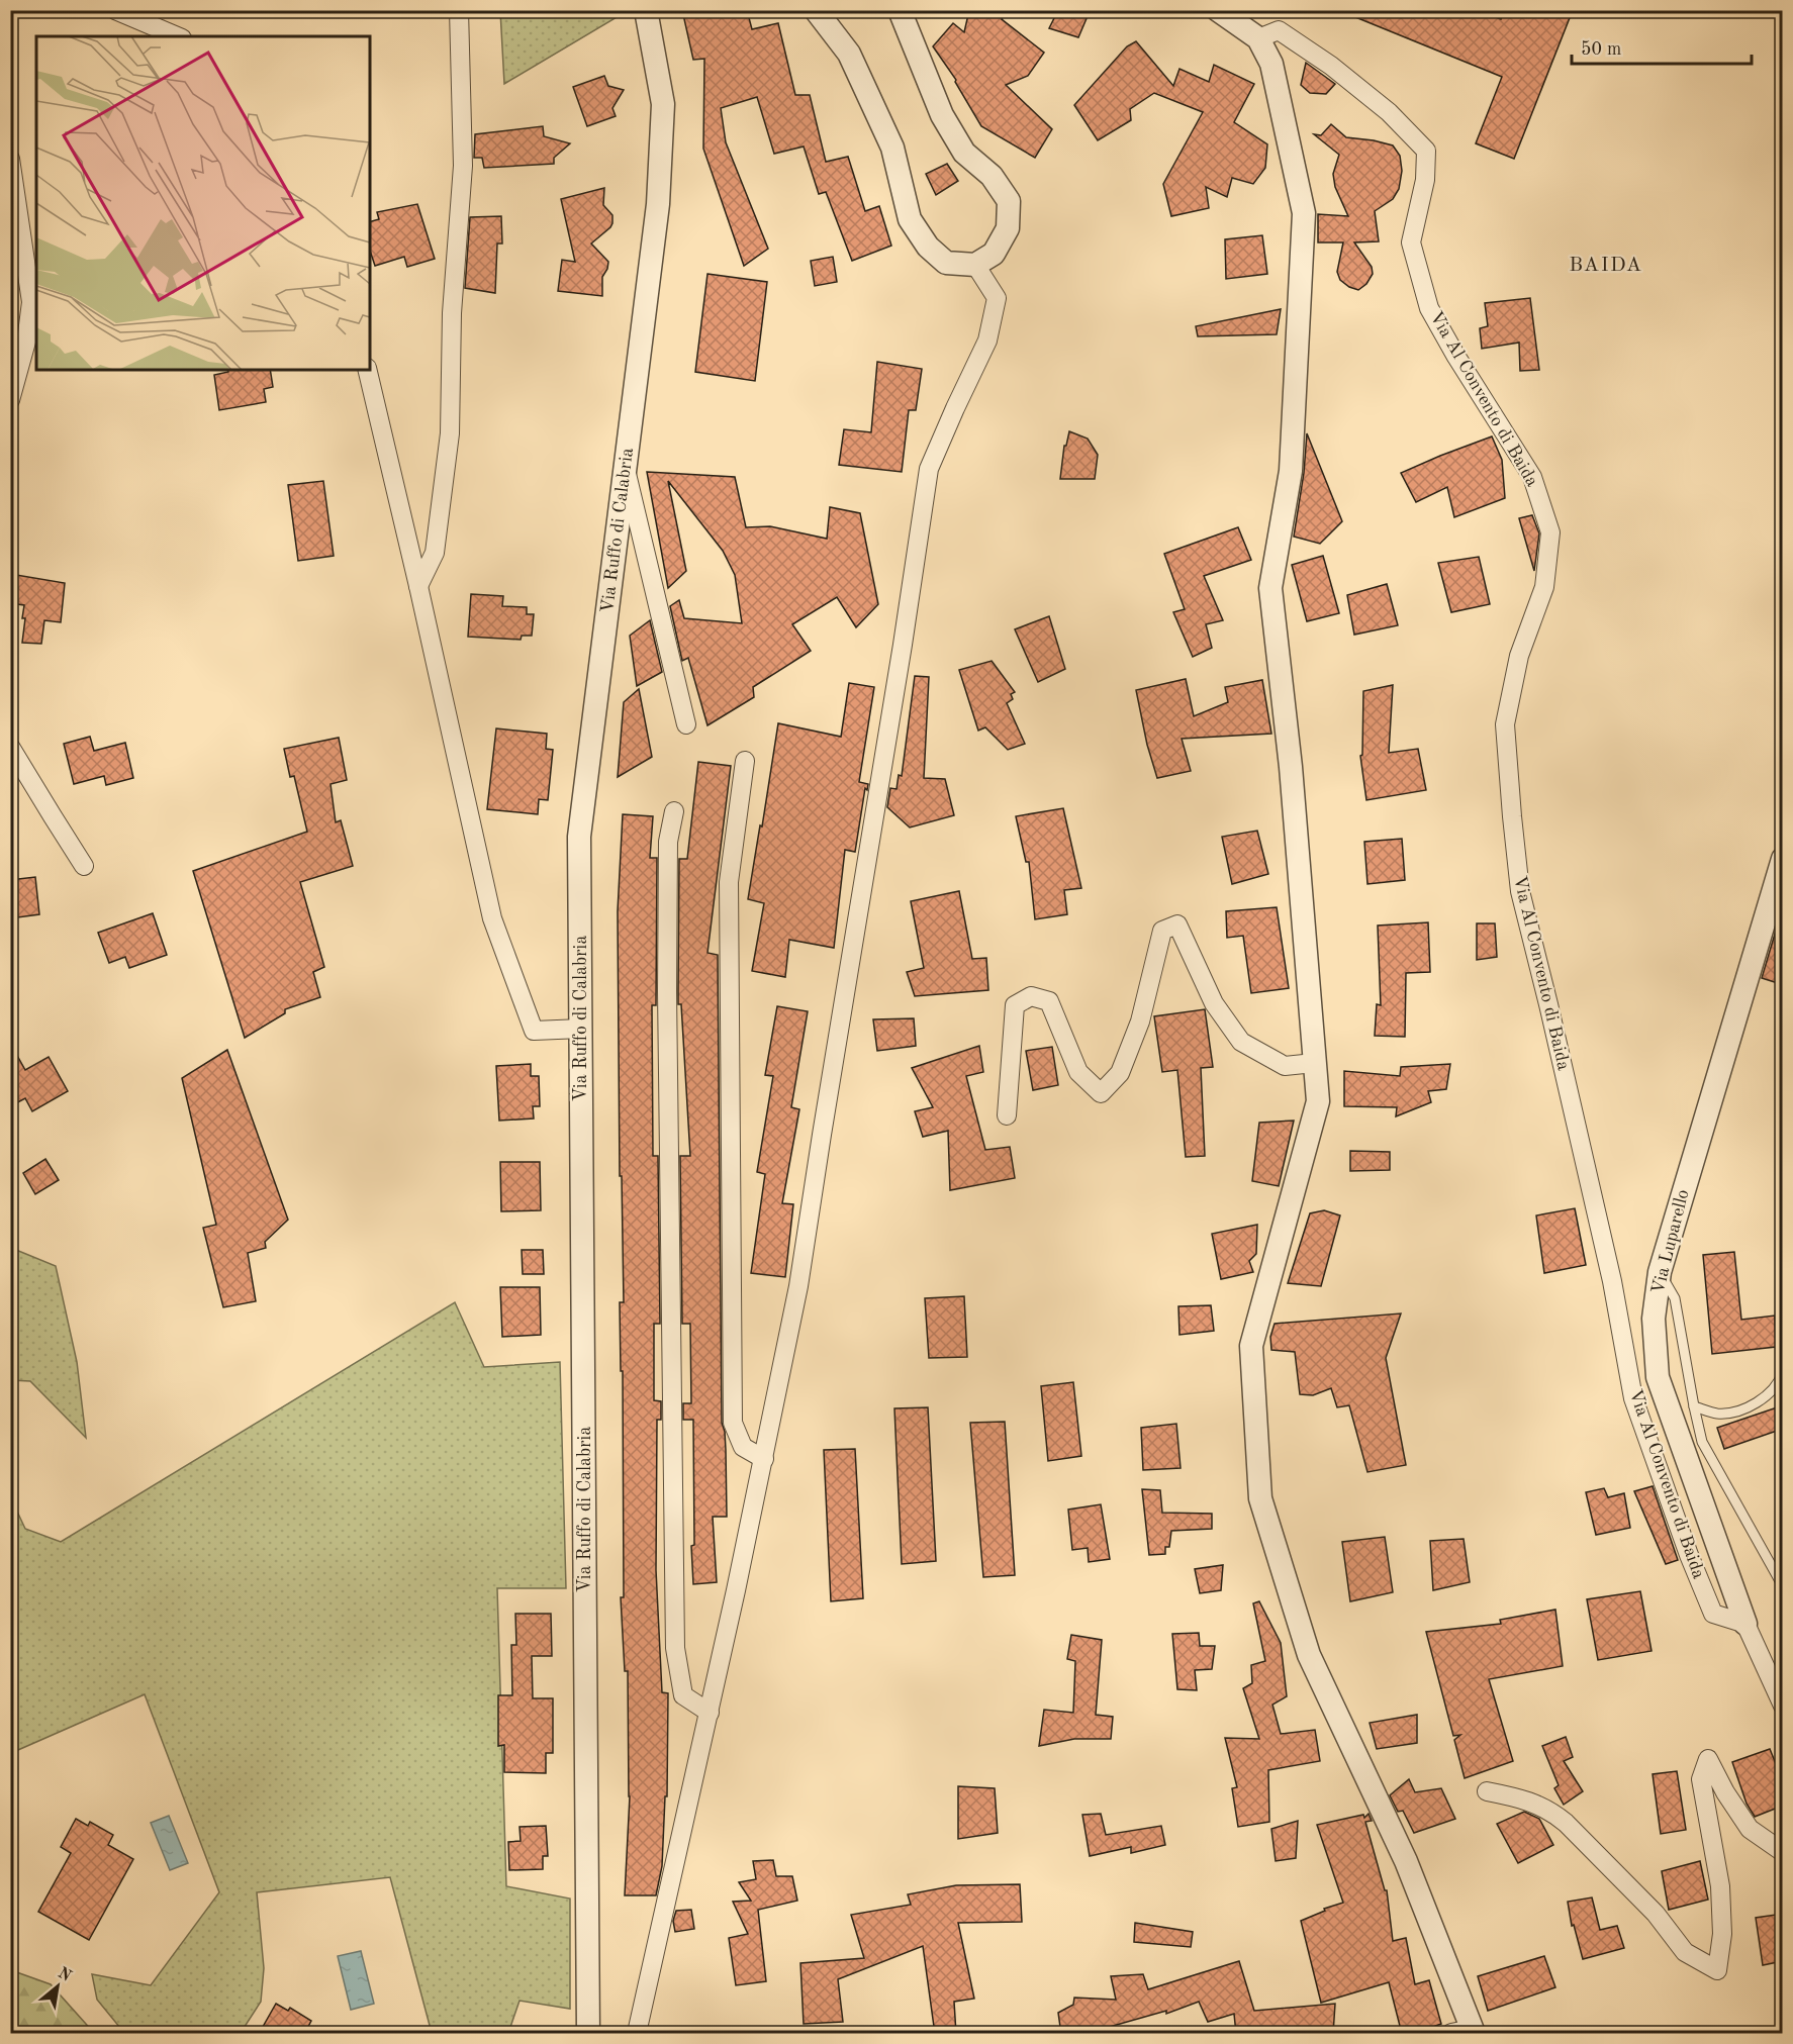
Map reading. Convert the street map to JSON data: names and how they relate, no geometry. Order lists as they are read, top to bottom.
{
  "streets": {
    "street": ["Via Al Convento di Baida", "Via Ruffo di Calabria", "Via Luparello"]
  },
  "crossings": [
    ["Via Al Convento di Baida", "Via Luparello"]
  ],
  "districts": ["BAIDA"],
  "scale_bar": "50 m",
  "north": "top right"
}
